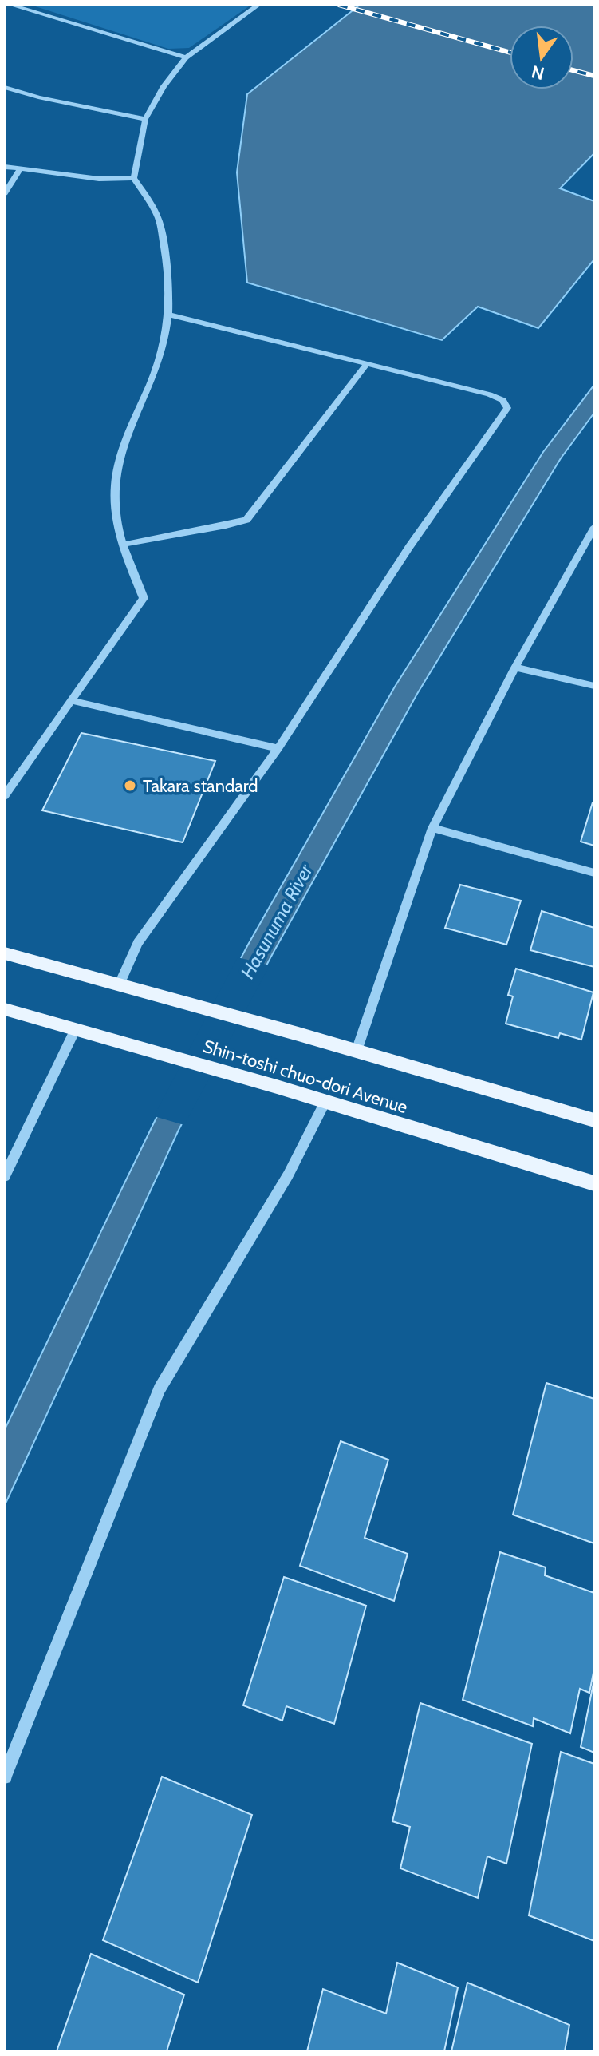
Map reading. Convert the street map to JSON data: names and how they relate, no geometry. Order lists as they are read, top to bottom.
{
  "streets": {
    "main road": ["Shin-toshi chuo-dori Avenue"]
  },
  "water": ["Hasunuma River"],
  "places": ["Takara standard"],
  "north": "bottom"
}
